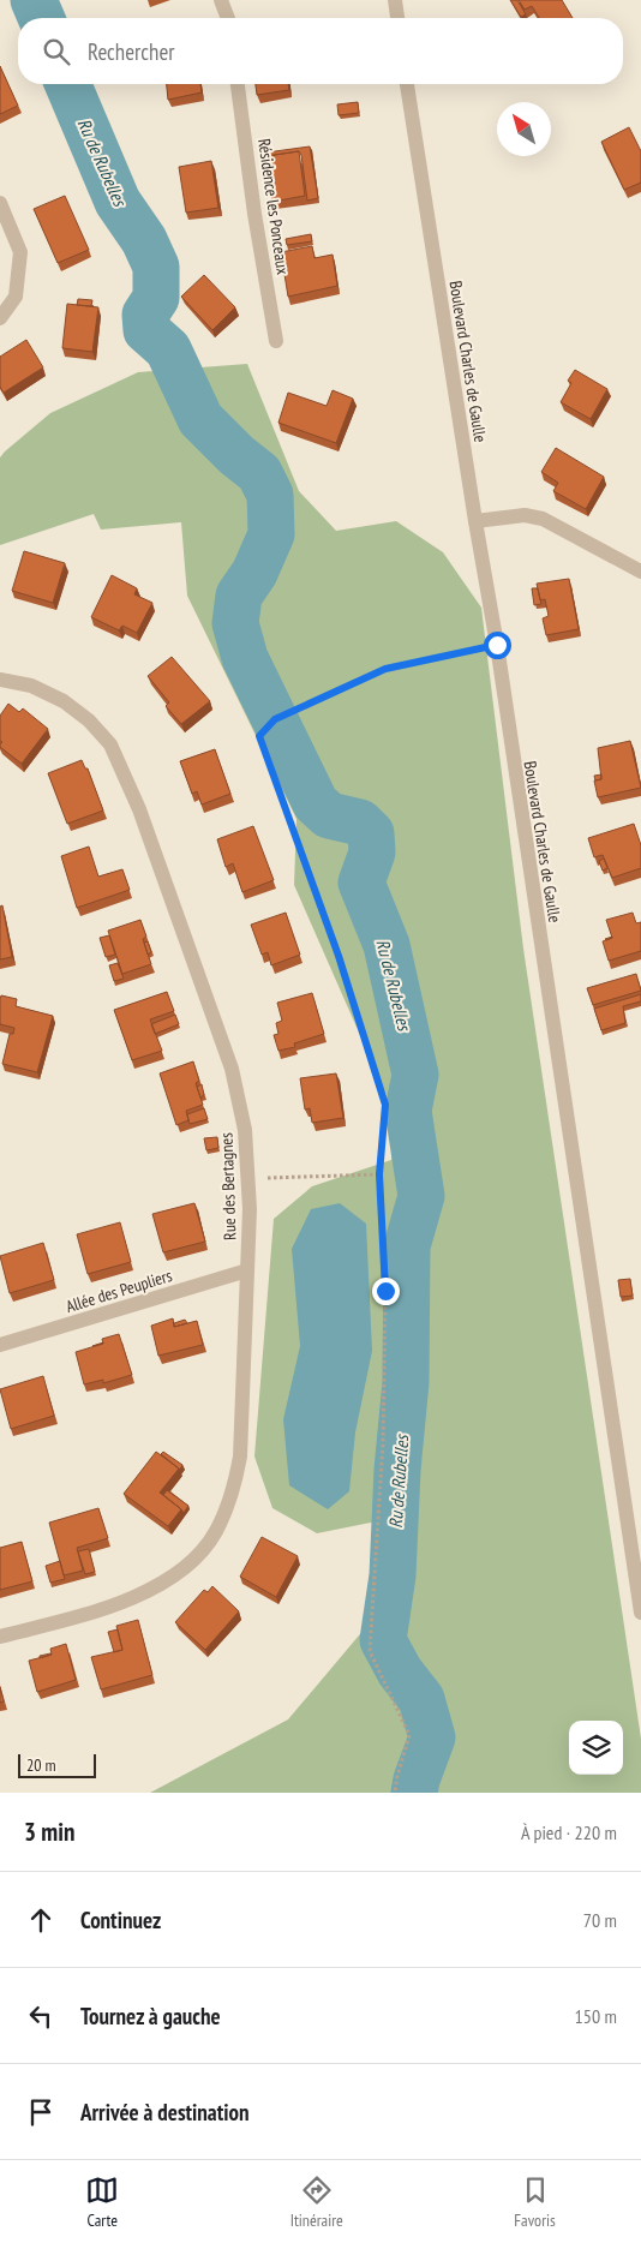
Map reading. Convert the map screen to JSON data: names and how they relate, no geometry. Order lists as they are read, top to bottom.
{
  "streets": {
    "street": [
      "Résidence les Ponceaux",
      "Boulevard Charles de Gaulle",
      "Rue des Bertagnes",
      "Allée des Peupliers"
    ]
  },
  "crossings": [
    ["Rue des Bertagnes", "Allée des Peupliers"]
  ],
  "water": ["Ru de Rubelles"],
  "scale_bar": "20 m",
  "north": "top left",
  "page": {
    "search": "Rechercher",
    "scale": "20 m",
    "heading": ["3 min", "À pied · 220 m"],
    "list": [
      ["Continuez", "70 m"],
      ["Tournez à gauche", "150 m"],
      "Arrivée à destination"
    ],
    "nav": ["Carte", "Itinéraire", "Favoris"]
  }
}
